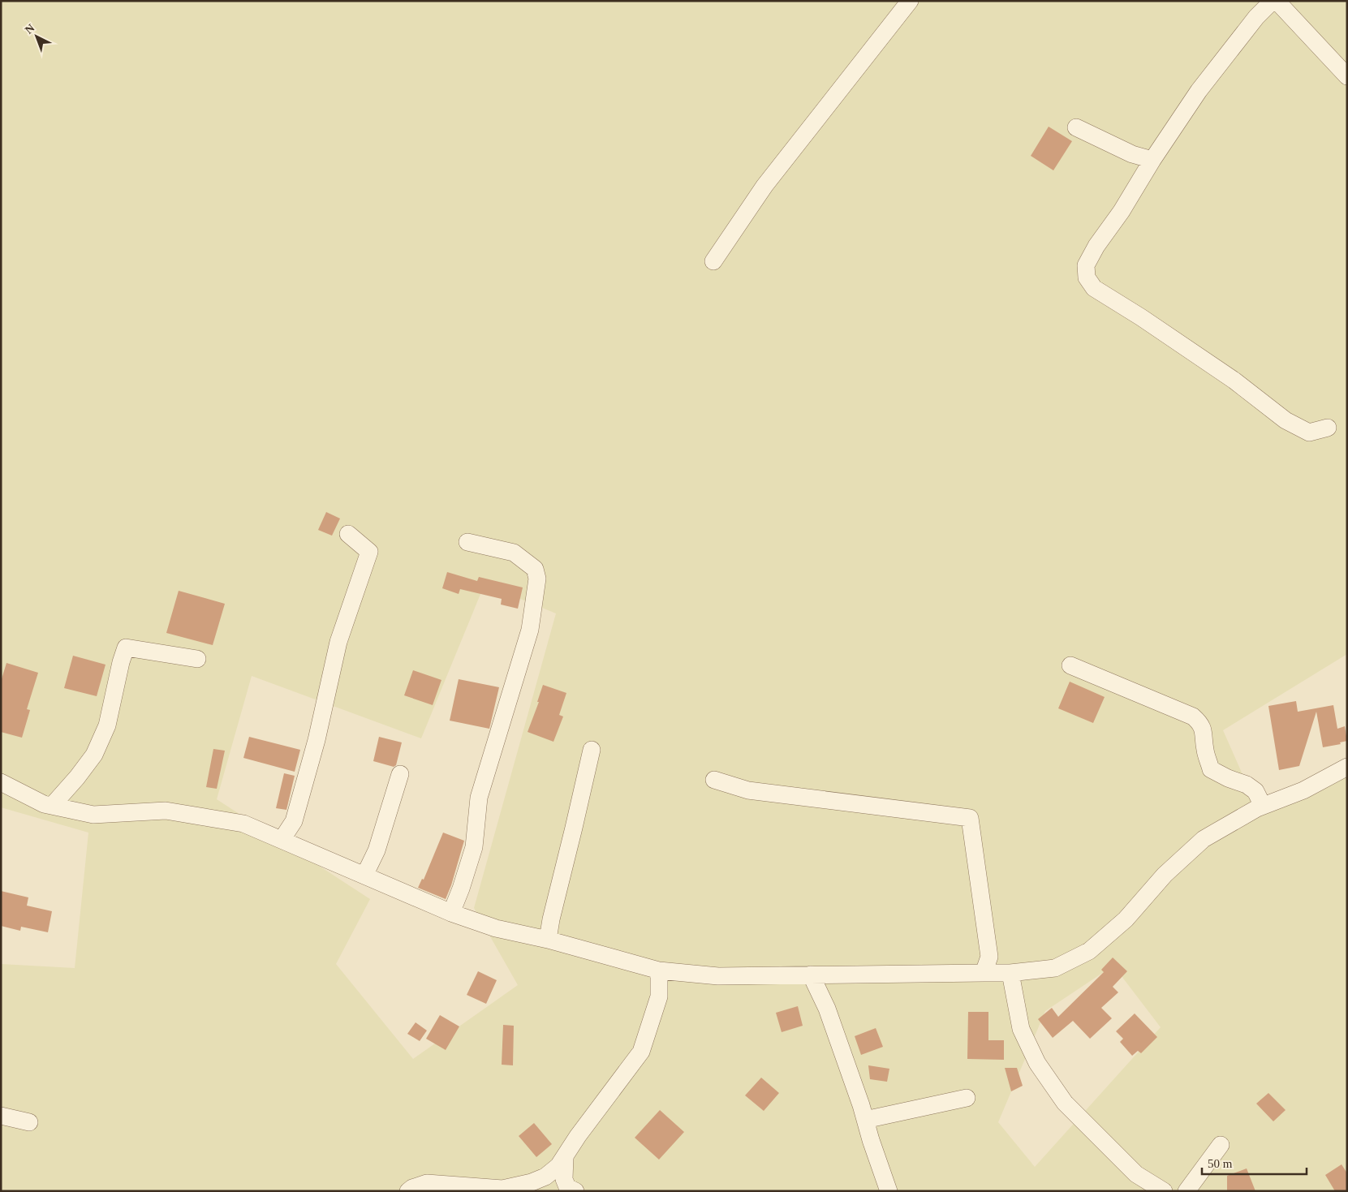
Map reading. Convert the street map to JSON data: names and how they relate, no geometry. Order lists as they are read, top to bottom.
{
  "scale_bar": "50 m",
  "north": "top left"
}
